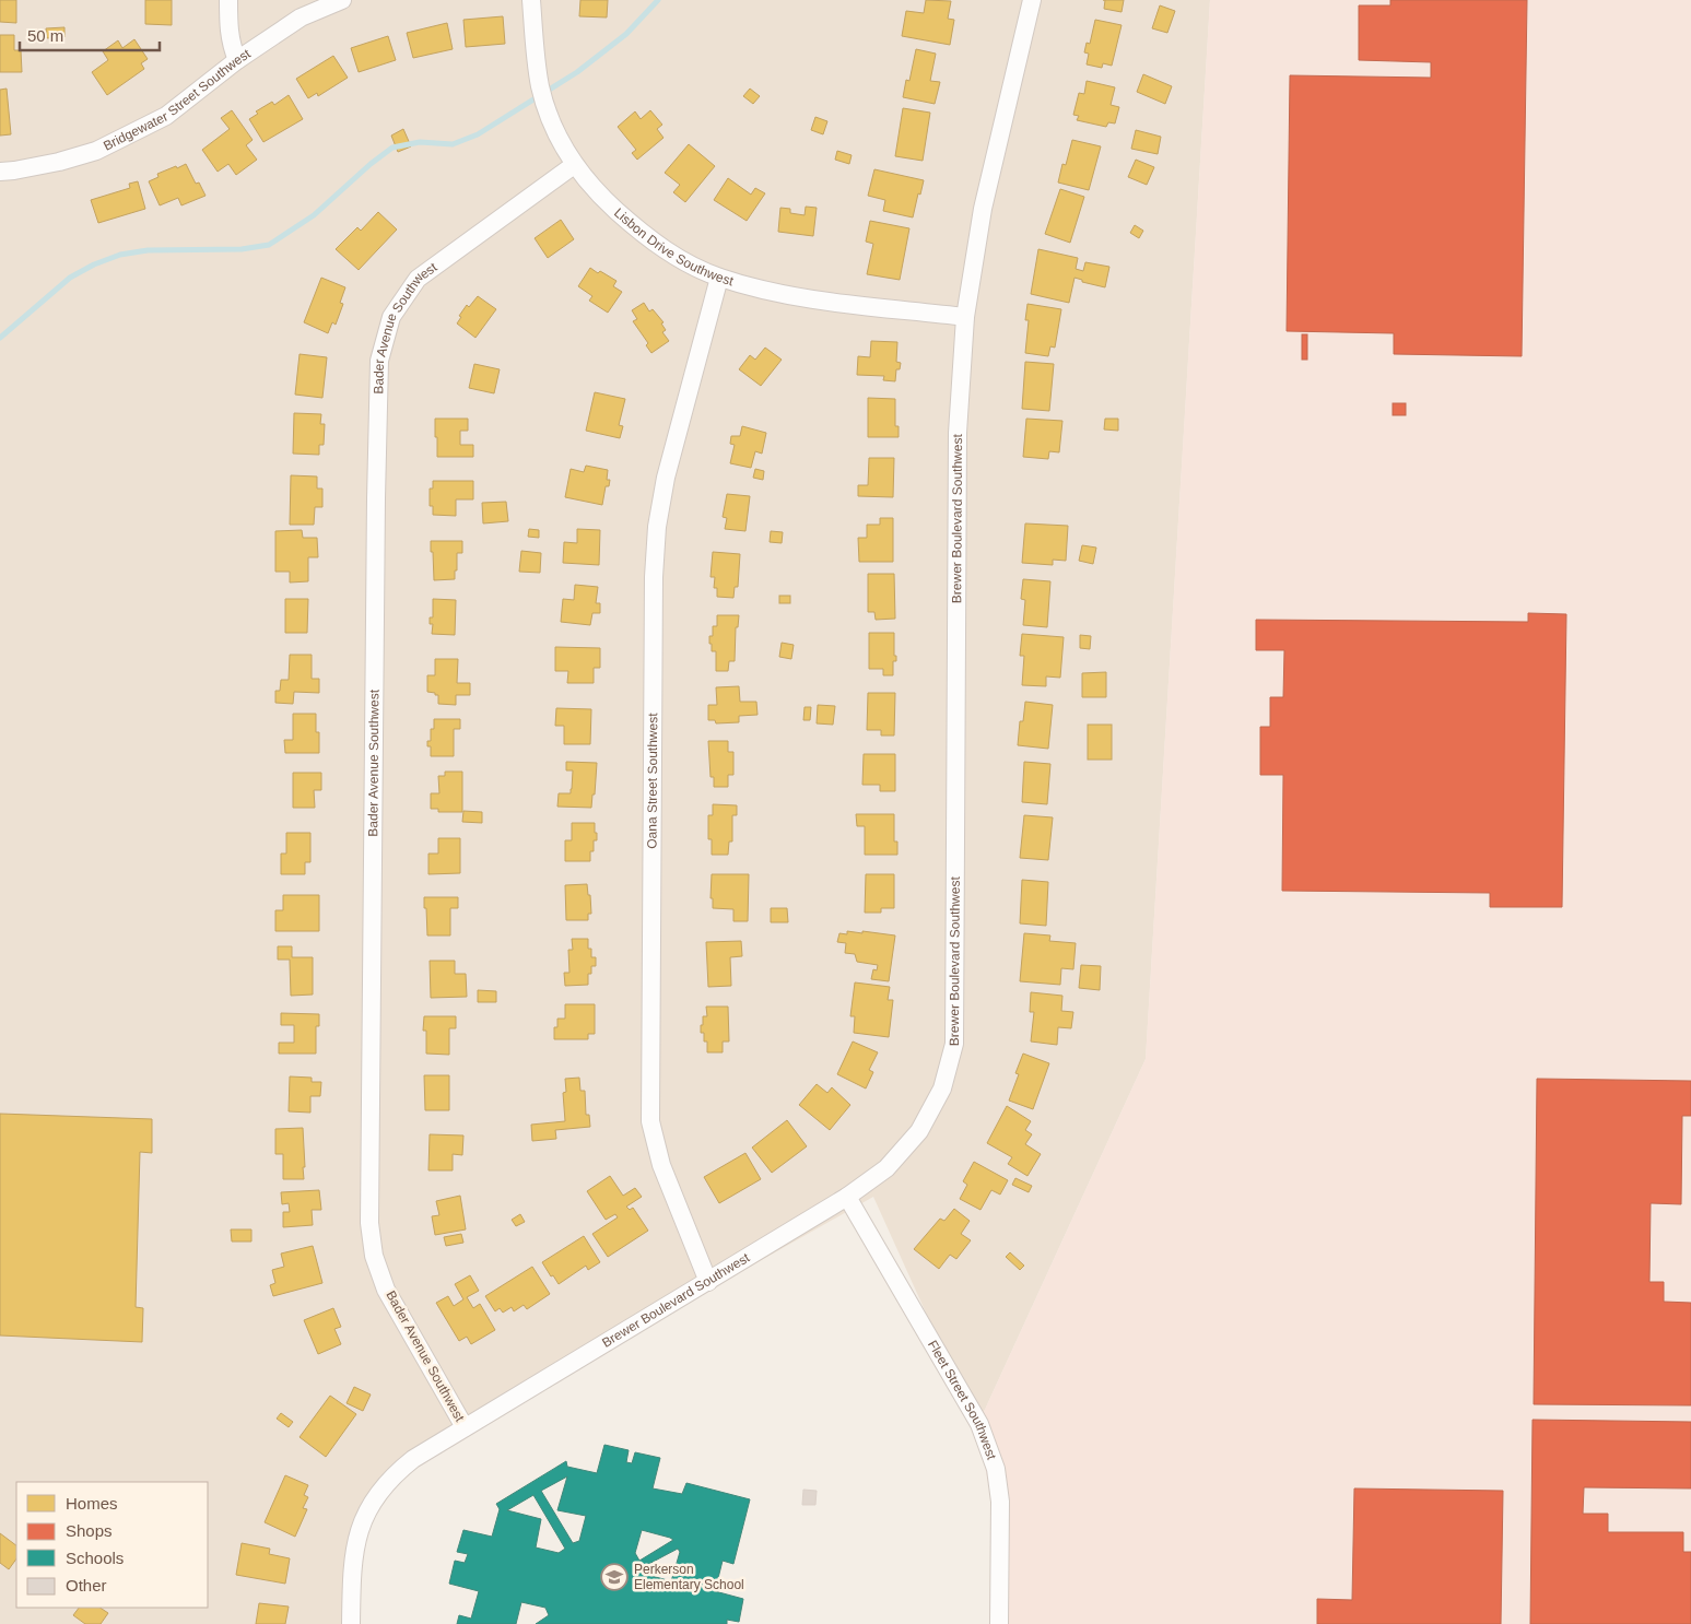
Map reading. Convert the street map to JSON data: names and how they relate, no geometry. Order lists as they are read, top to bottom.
{
  "streets": {
    "street": [
      "Bridgewater Street Southwest",
      "Lisbon Drive Southwest",
      "Bader Avenue Southwest",
      "Brewer Boulevard Southwest",
      "Oana Street Southwest",
      "Fleet Street Southwest"
    ]
  },
  "crossings": [
    ["Lisbon Drive Southwest", "Bader Avenue Southwest"],
    ["Lisbon Drive Southwest", "Brewer Boulevard Southwest"],
    ["Lisbon Drive Southwest", "Oana Street Southwest"],
    ["Bader Avenue Southwest", "Brewer Boulevard Southwest"],
    ["Brewer Boulevard Southwest", "Oana Street Southwest"],
    ["Brewer Boulevard Southwest", "Fleet Street Southwest"]
  ],
  "places": {
    "school or university": ["Perkerson Elementary School"]
  },
  "legend": [
    "Homes",
    "Shops",
    "Schools",
    "Other"
  ],
  "scale_bar": "50 m"
}
